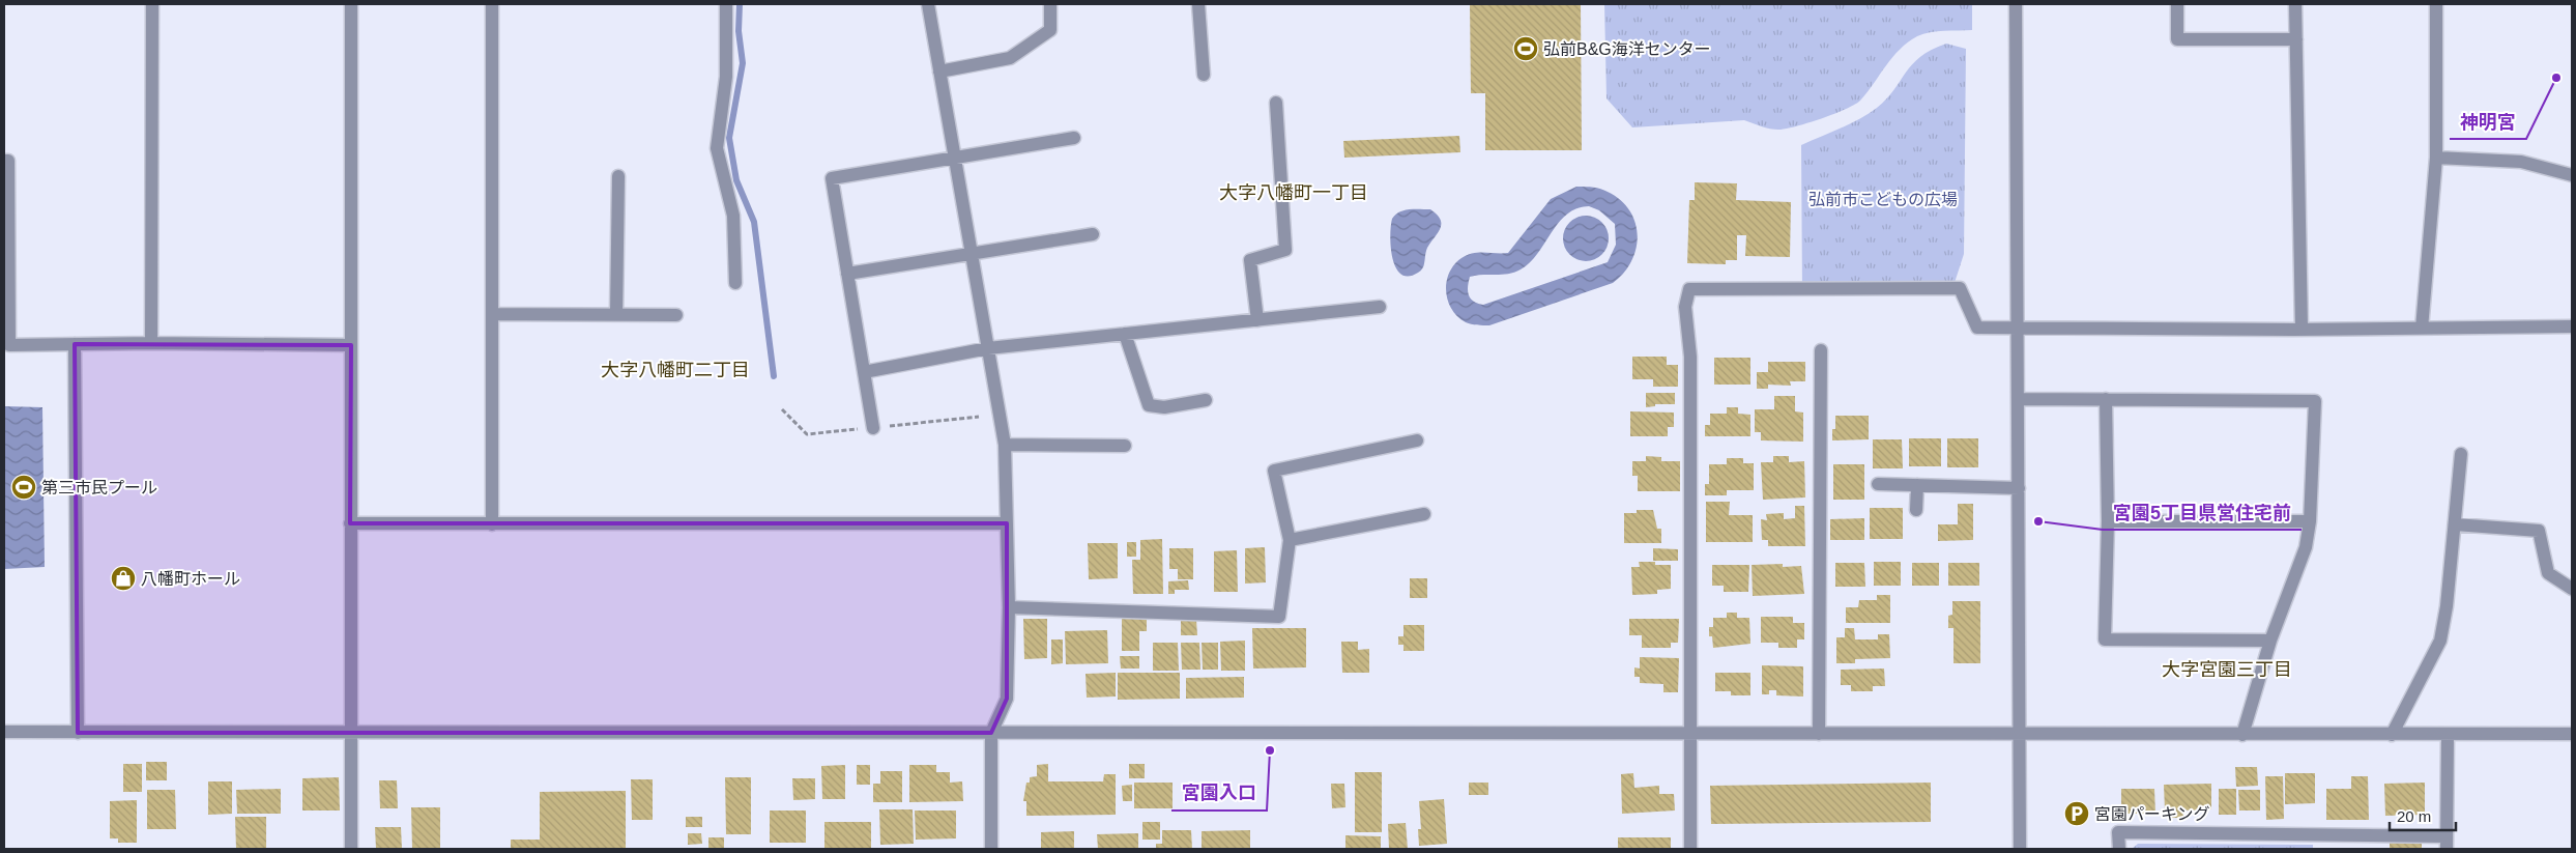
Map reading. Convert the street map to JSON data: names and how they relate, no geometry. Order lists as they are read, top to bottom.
{
  "districts": ["大字八幡町一丁目", "大字八幡町二丁目", "大字宮園三丁目"],
  "parks": ["弘前市こどもの広場"],
  "places": {
    "sports": ["弘前B&G海洋センター", "第三市民プール"],
    "other": ["神明宮", "宮園5丁目県営住宅前", "宮園入口"],
    "shop": ["八幡町ホール"],
    "parking": ["宮園パーキング"]
  },
  "scale_bar": "20 m"
}
